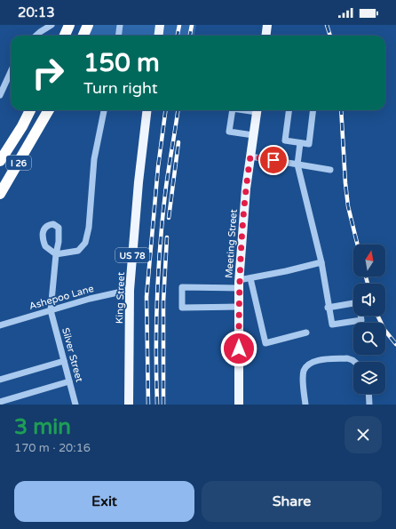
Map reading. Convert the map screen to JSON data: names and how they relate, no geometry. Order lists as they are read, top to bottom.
{
  "streets": {
    "highway": ["I 26"],
    "main road": ["Meeting Street", "US 78", "King Street"],
    "street": ["Ashepoo Lane", "Silver Street"]
  },
  "crossings": [
    ["Ashepoo Lane", "King Street"],
    ["Ashepoo Lane", "Silver Street"]
  ],
  "north": "top",
  "page": {
    "status": "20:13",
    "turn": ["150 m", "Turn right"],
    "heading": ["3 min", "170 m · 20:16"],
    "buttons": ["Exit", "Share"]
  }
}
